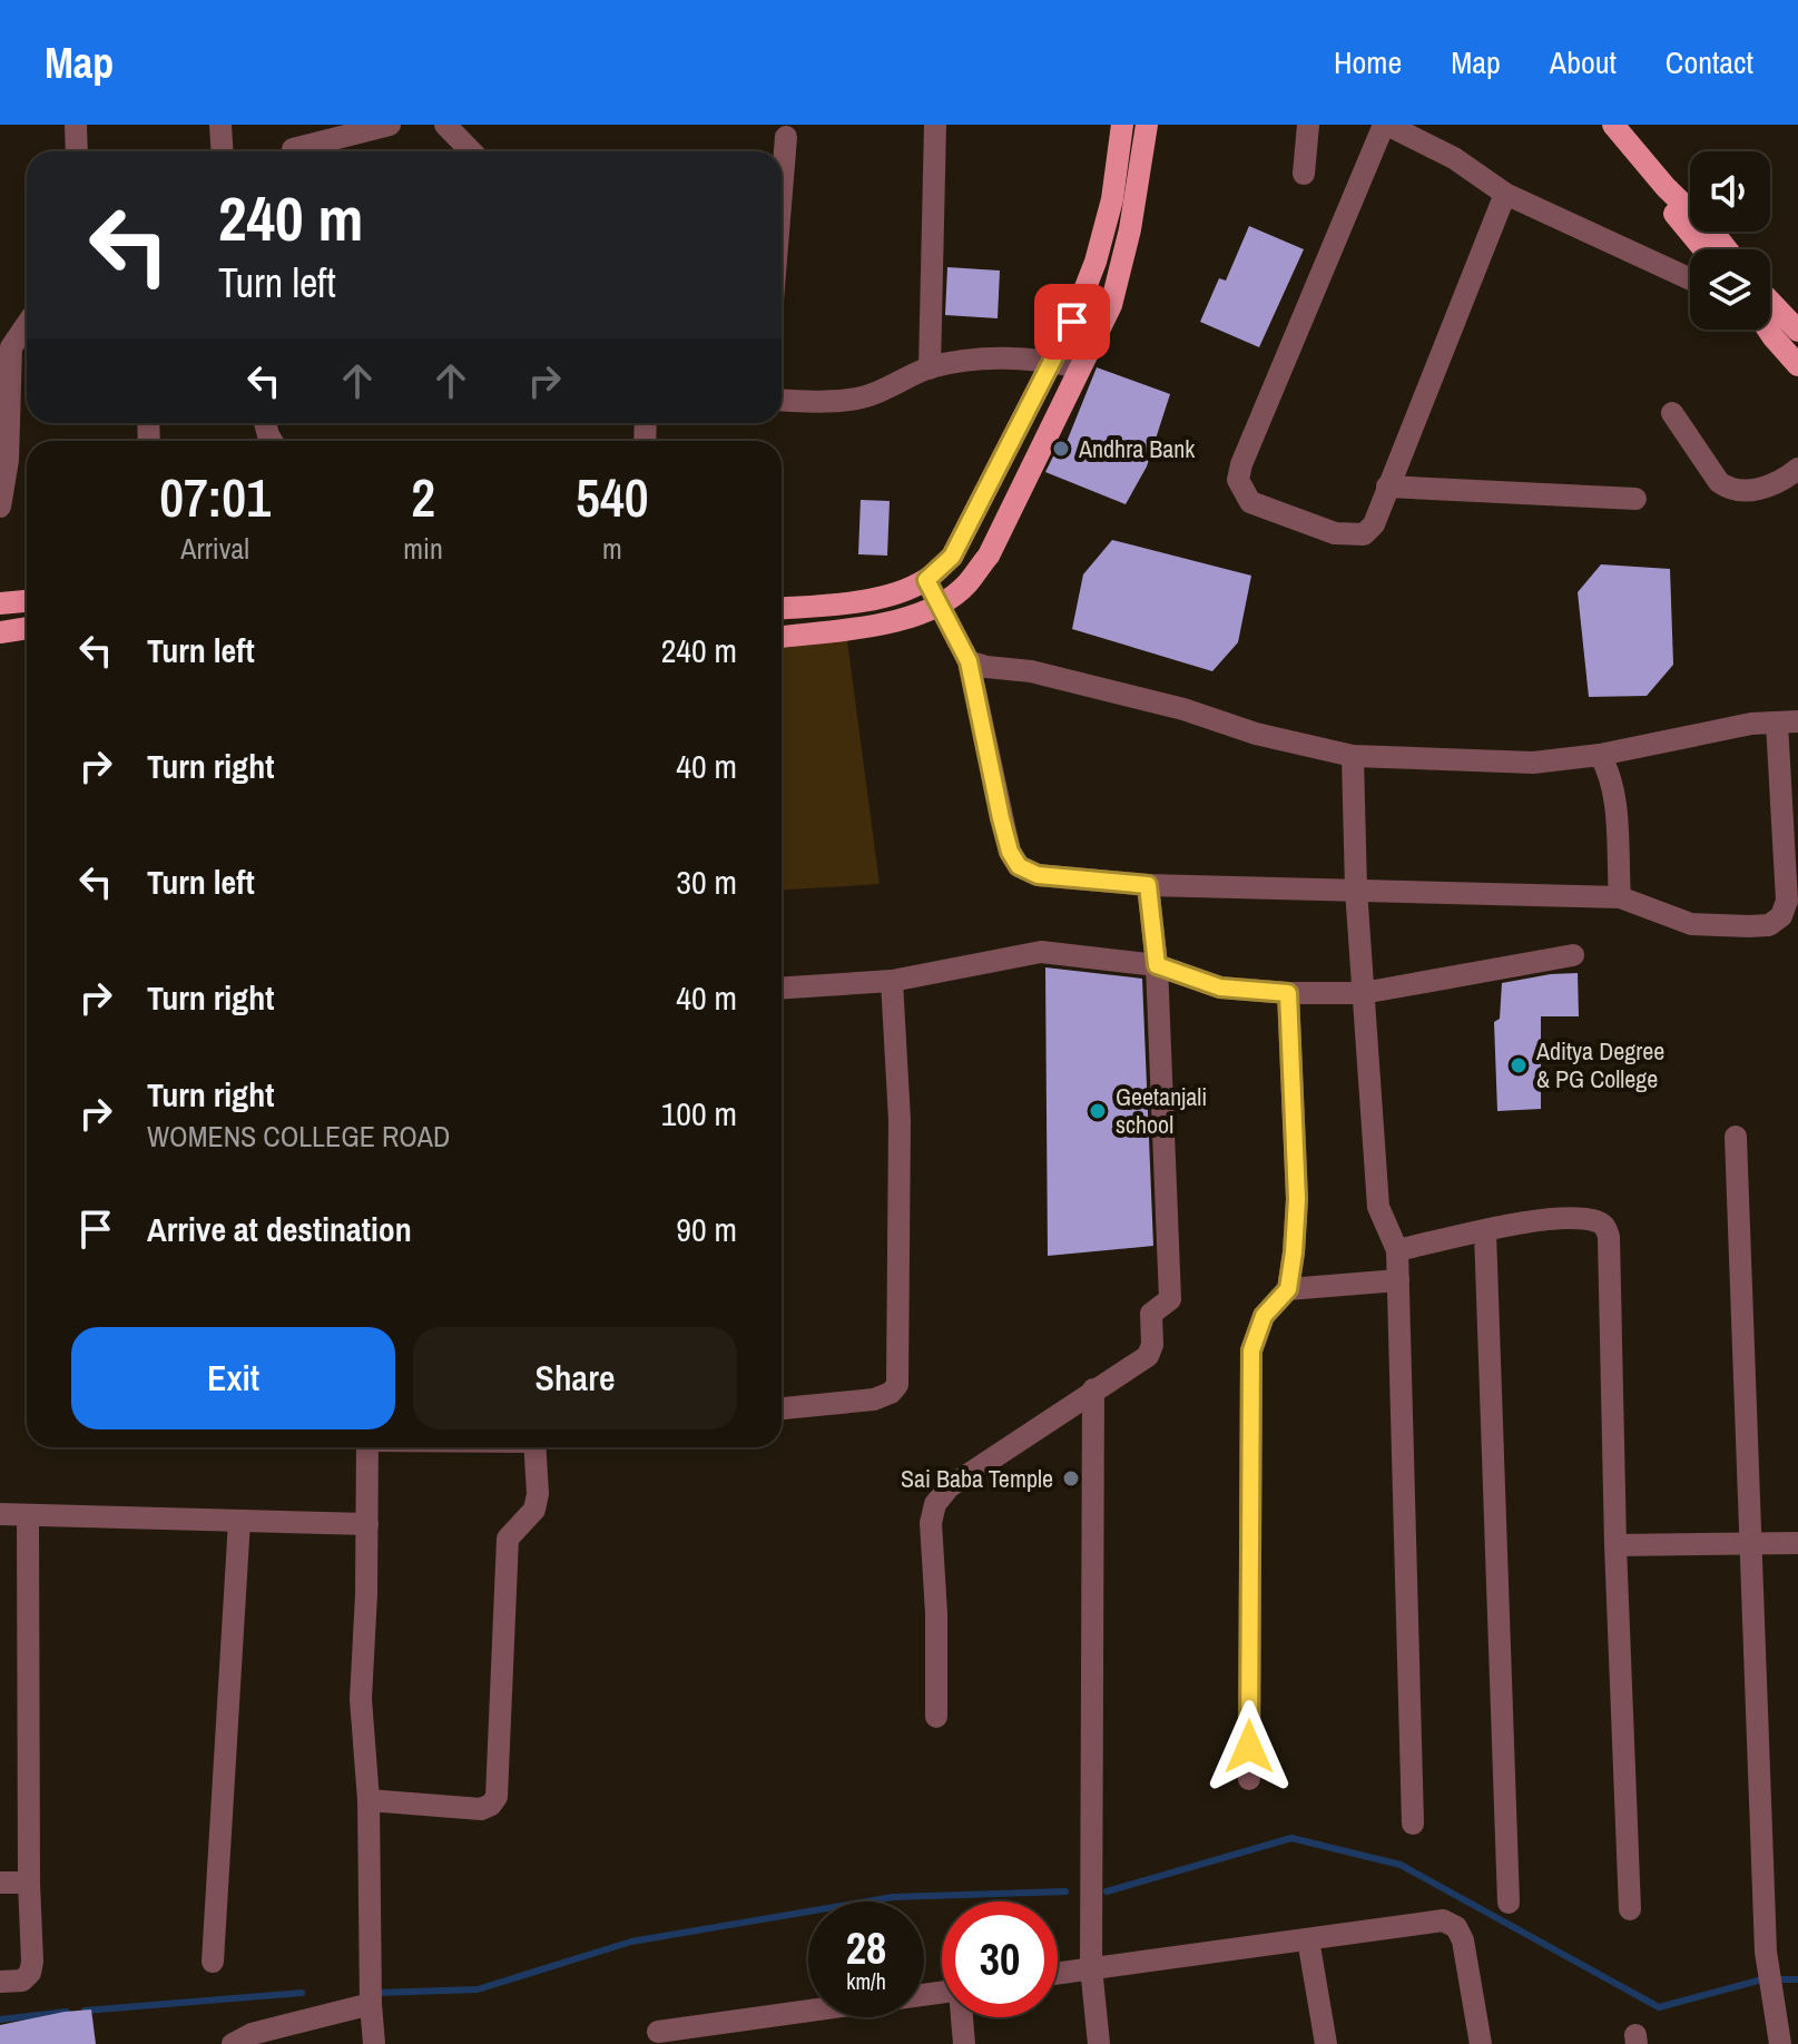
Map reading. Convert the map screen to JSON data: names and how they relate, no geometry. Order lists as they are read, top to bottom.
{
  "places": [
    "Andhra Bank",
    "Aditya Degree & PG College",
    "Geetanjali school",
    "Sai Baba Temple"
  ],
  "page": {
    "header": "Map",
    "nav": [
      "Home",
      "Map",
      "About",
      "Contact"
    ],
    "turn": ["240 m", "Turn left"],
    "eta": [
      "07:01",
      "Arrival",
      "2",
      "min",
      "540",
      "m"
    ],
    "list": [
      {
        "name": "Turn left",
        "value": "240 m"
      },
      {
        "name": "Turn right",
        "value": "40 m"
      },
      {
        "name": "Turn left",
        "value": "30 m"
      },
      {
        "name": "Turn right",
        "value": "40 m"
      },
      {
        "name": "Turn right",
        "note": "WOMENS COLLEGE ROAD",
        "value": "100 m"
      },
      {
        "name": "Arrive at destination",
        "value": "90 m"
      }
    ],
    "buttons": ["Exit", "Share"],
    "speed": "28 km/h",
    "limit": "30"
  }
}
